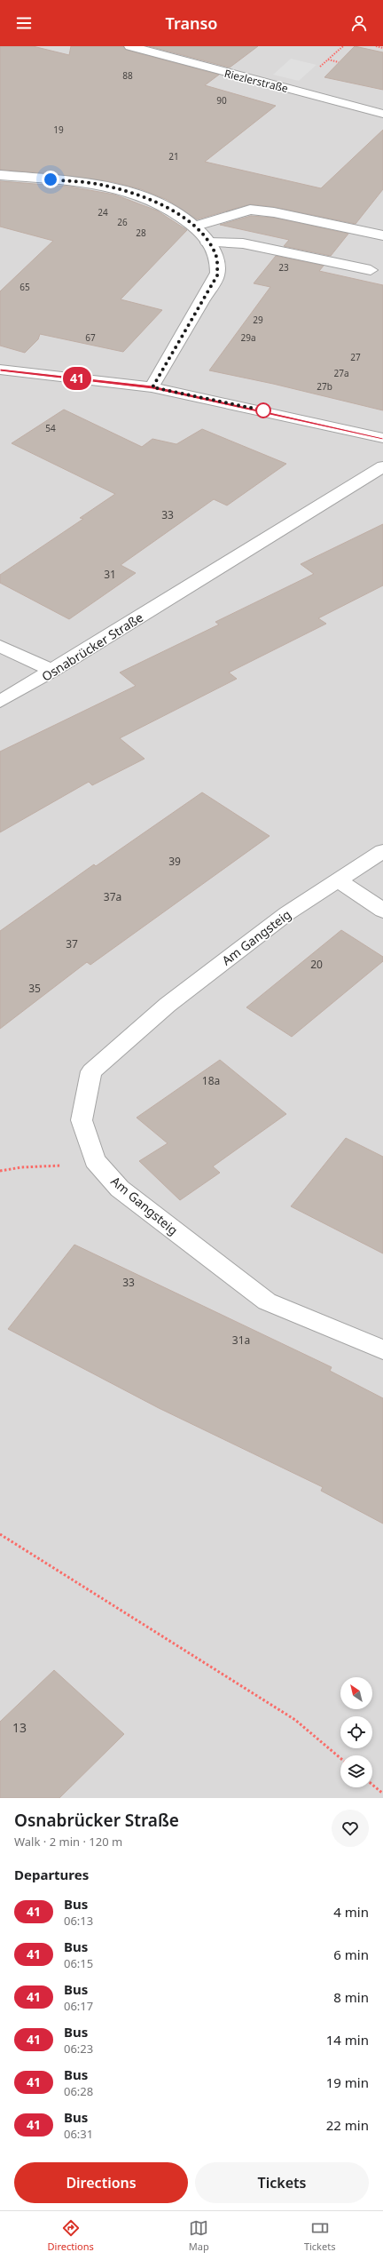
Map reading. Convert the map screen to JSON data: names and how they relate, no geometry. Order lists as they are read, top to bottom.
{
  "streets": {
    "street": ["Riezlerstraße", "Osnabrücker Straße", "Am Gangsteig"]
  },
  "lines": ["bus line 41"],
  "house_numbers": [
    "88",
    "90",
    "19",
    "21",
    "24",
    "26",
    "28",
    "23",
    "65",
    "29",
    "67",
    "29a",
    "27",
    "27a",
    "27b",
    "54",
    "33",
    "31",
    "39",
    "37a",
    "37",
    "20",
    "35",
    "18a",
    "33",
    "31a",
    "13"
  ],
  "north": "top left",
  "page": {
    "header": "Transo",
    "on_map": "41",
    "heading": [
      ["Osnabrücker Straße", "Walk · 2 min · 120 m"],
      "Departures"
    ],
    "list": [
      {
        "mark": "41",
        "name": "Bus",
        "note": "06:13",
        "value": "4 min"
      },
      {
        "mark": "41",
        "name": "Bus",
        "note": "06:15",
        "value": "6 min"
      },
      {
        "mark": "41",
        "name": "Bus",
        "note": "06:17",
        "value": "8 min"
      },
      {
        "mark": "41",
        "name": "Bus",
        "note": "06:23",
        "value": "14 min"
      },
      {
        "mark": "41",
        "name": "Bus",
        "note": "06:28",
        "value": "19 min"
      },
      {
        "mark": "41",
        "name": "Bus",
        "note": "06:31",
        "value": "22 min"
      }
    ],
    "buttons": ["Directions", "Tickets"],
    "tabs": ["Directions", "Map", "Tickets"]
  }
}
